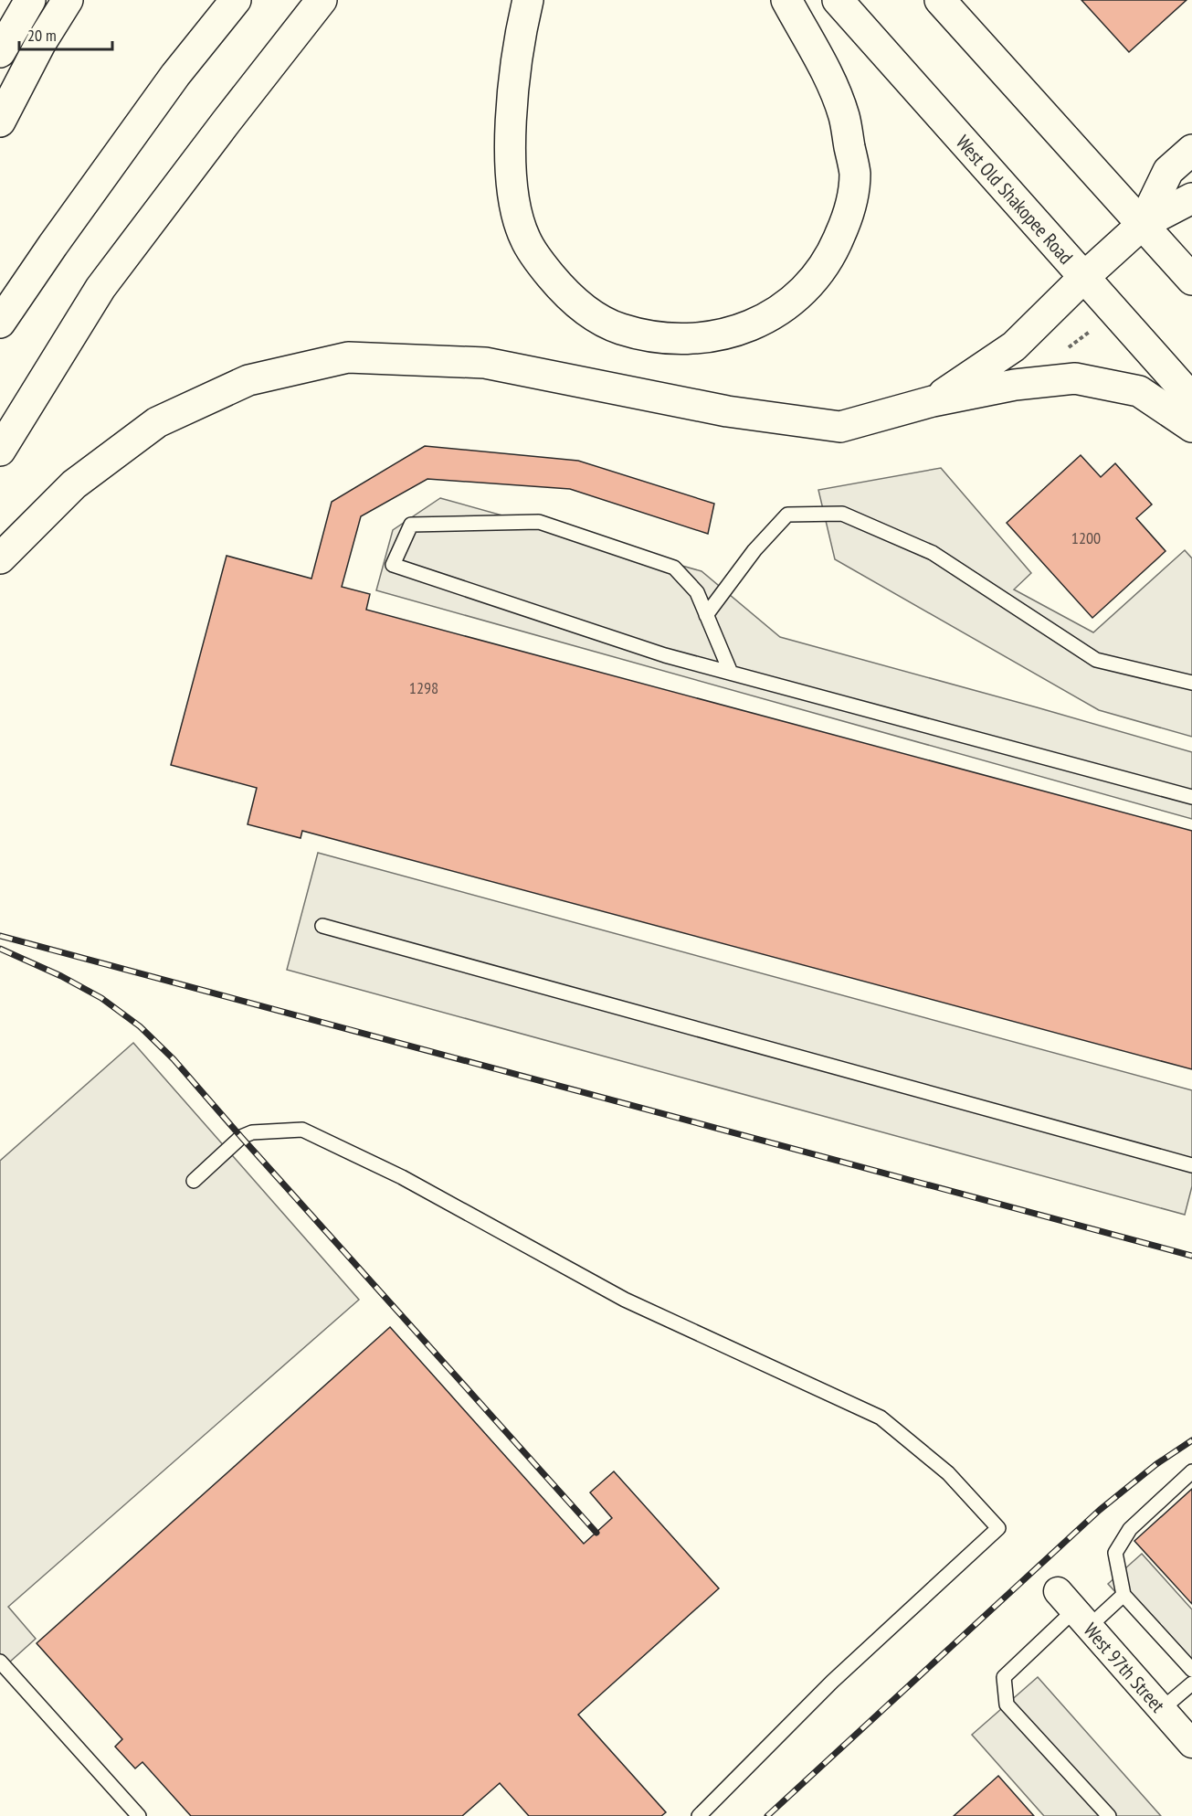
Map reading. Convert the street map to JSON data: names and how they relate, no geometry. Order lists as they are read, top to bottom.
{
  "streets": {
    "main road": ["West Old Shakopee Road"],
    "street": ["West 97th Street"]
  },
  "house_numbers": ["1200", "1298"],
  "scale_bar": "20 m"
}
